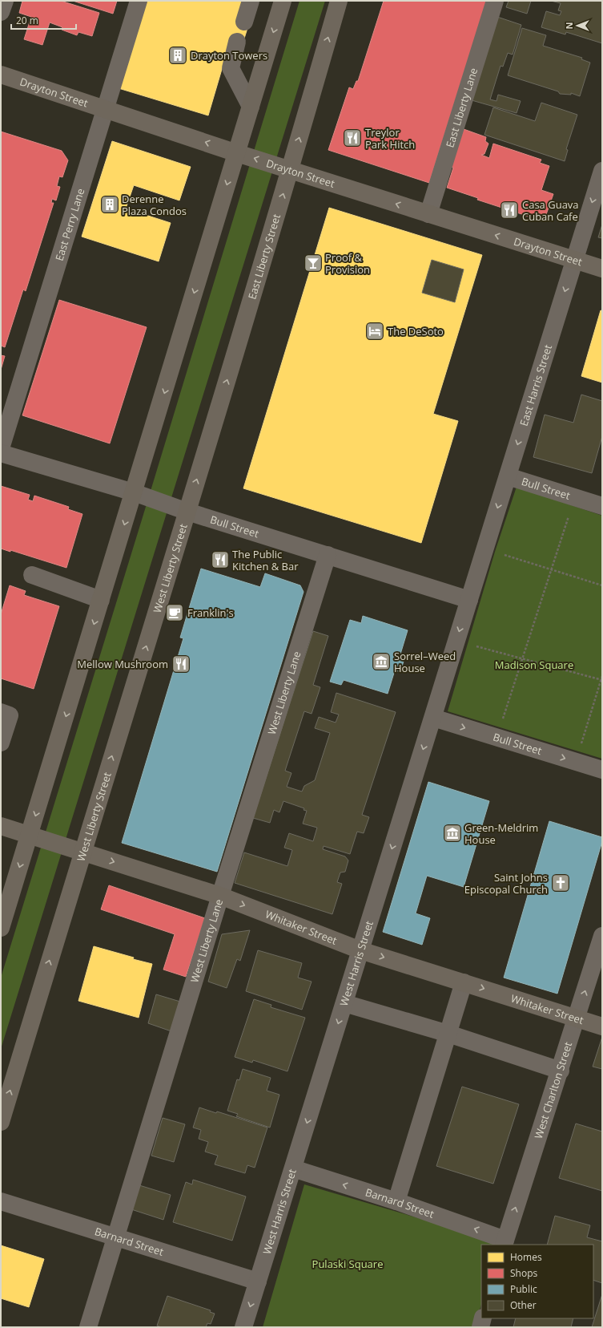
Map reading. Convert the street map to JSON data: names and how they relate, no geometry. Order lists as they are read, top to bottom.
{
  "streets": {
    "main road": [
      "Drayton Street",
      "East Liberty Street",
      "West Liberty Street",
      "Whitaker Street"
    ],
    "street": [
      "East Liberty Lane",
      "East Perry Lane",
      "East Harris Street",
      "Bull Street",
      "West Liberty Lane",
      "West Harris Street",
      "West Charlton Street",
      "Barnard Street"
    ]
  },
  "crossings": [
    ["Drayton Street", "East Liberty Lane"],
    ["Drayton Street", "East Perry Lane"],
    ["Drayton Street", "East Liberty Street"],
    ["Drayton Street", "East Harris Street"],
    ["East Liberty Street", "Bull Street"],
    ["East Liberty Street", "West Liberty Street"],
    ["East Harris Street", "Bull Street"],
    ["East Harris Street", "West Harris Street"],
    ["Bull Street", "West Liberty Street"],
    ["Bull Street", "West Liberty Lane"],
    ["Bull Street", "West Harris Street"],
    ["West Liberty Street", "Whitaker Street"],
    ["West Liberty Lane", "Whitaker Street"],
    ["West Liberty Lane", "Barnard Street"],
    ["Whitaker Street", "West Harris Street"],
    ["Whitaker Street", "West Charlton Street"],
    ["West Harris Street", "Barnard Street"],
    ["West Charlton Street", "Barnard Street"]
  ],
  "one_way": [
    "Drayton Street",
    "East Harris Street",
    "Whitaker Street",
    "West Harris Street",
    "Barnard Street"
  ],
  "parks": ["Madison Square", "Pulaski Square"],
  "places": {
    "building": ["Drayton Towers", "Derenne Plaza Condos"],
    "restaurant": [
      "Treylor Park Hitch",
      "Casa Guava Cuban Cafe",
      "The Public Kitchen & Bar",
      "Mellow Mushroom"
    ],
    "bar": ["Proof & Provision"],
    "hotel": ["The DeSoto"],
    "cafe": ["Franklin's"],
    "museum": ["Sorrel–Weed House", "Green-Meldrim House"],
    "church": ["Saint Johns Episcopal Church"]
  },
  "legend": [
    "Homes",
    "Shops",
    "Public",
    "Other"
  ],
  "scale_bar": "20 m",
  "north": "left"
}
